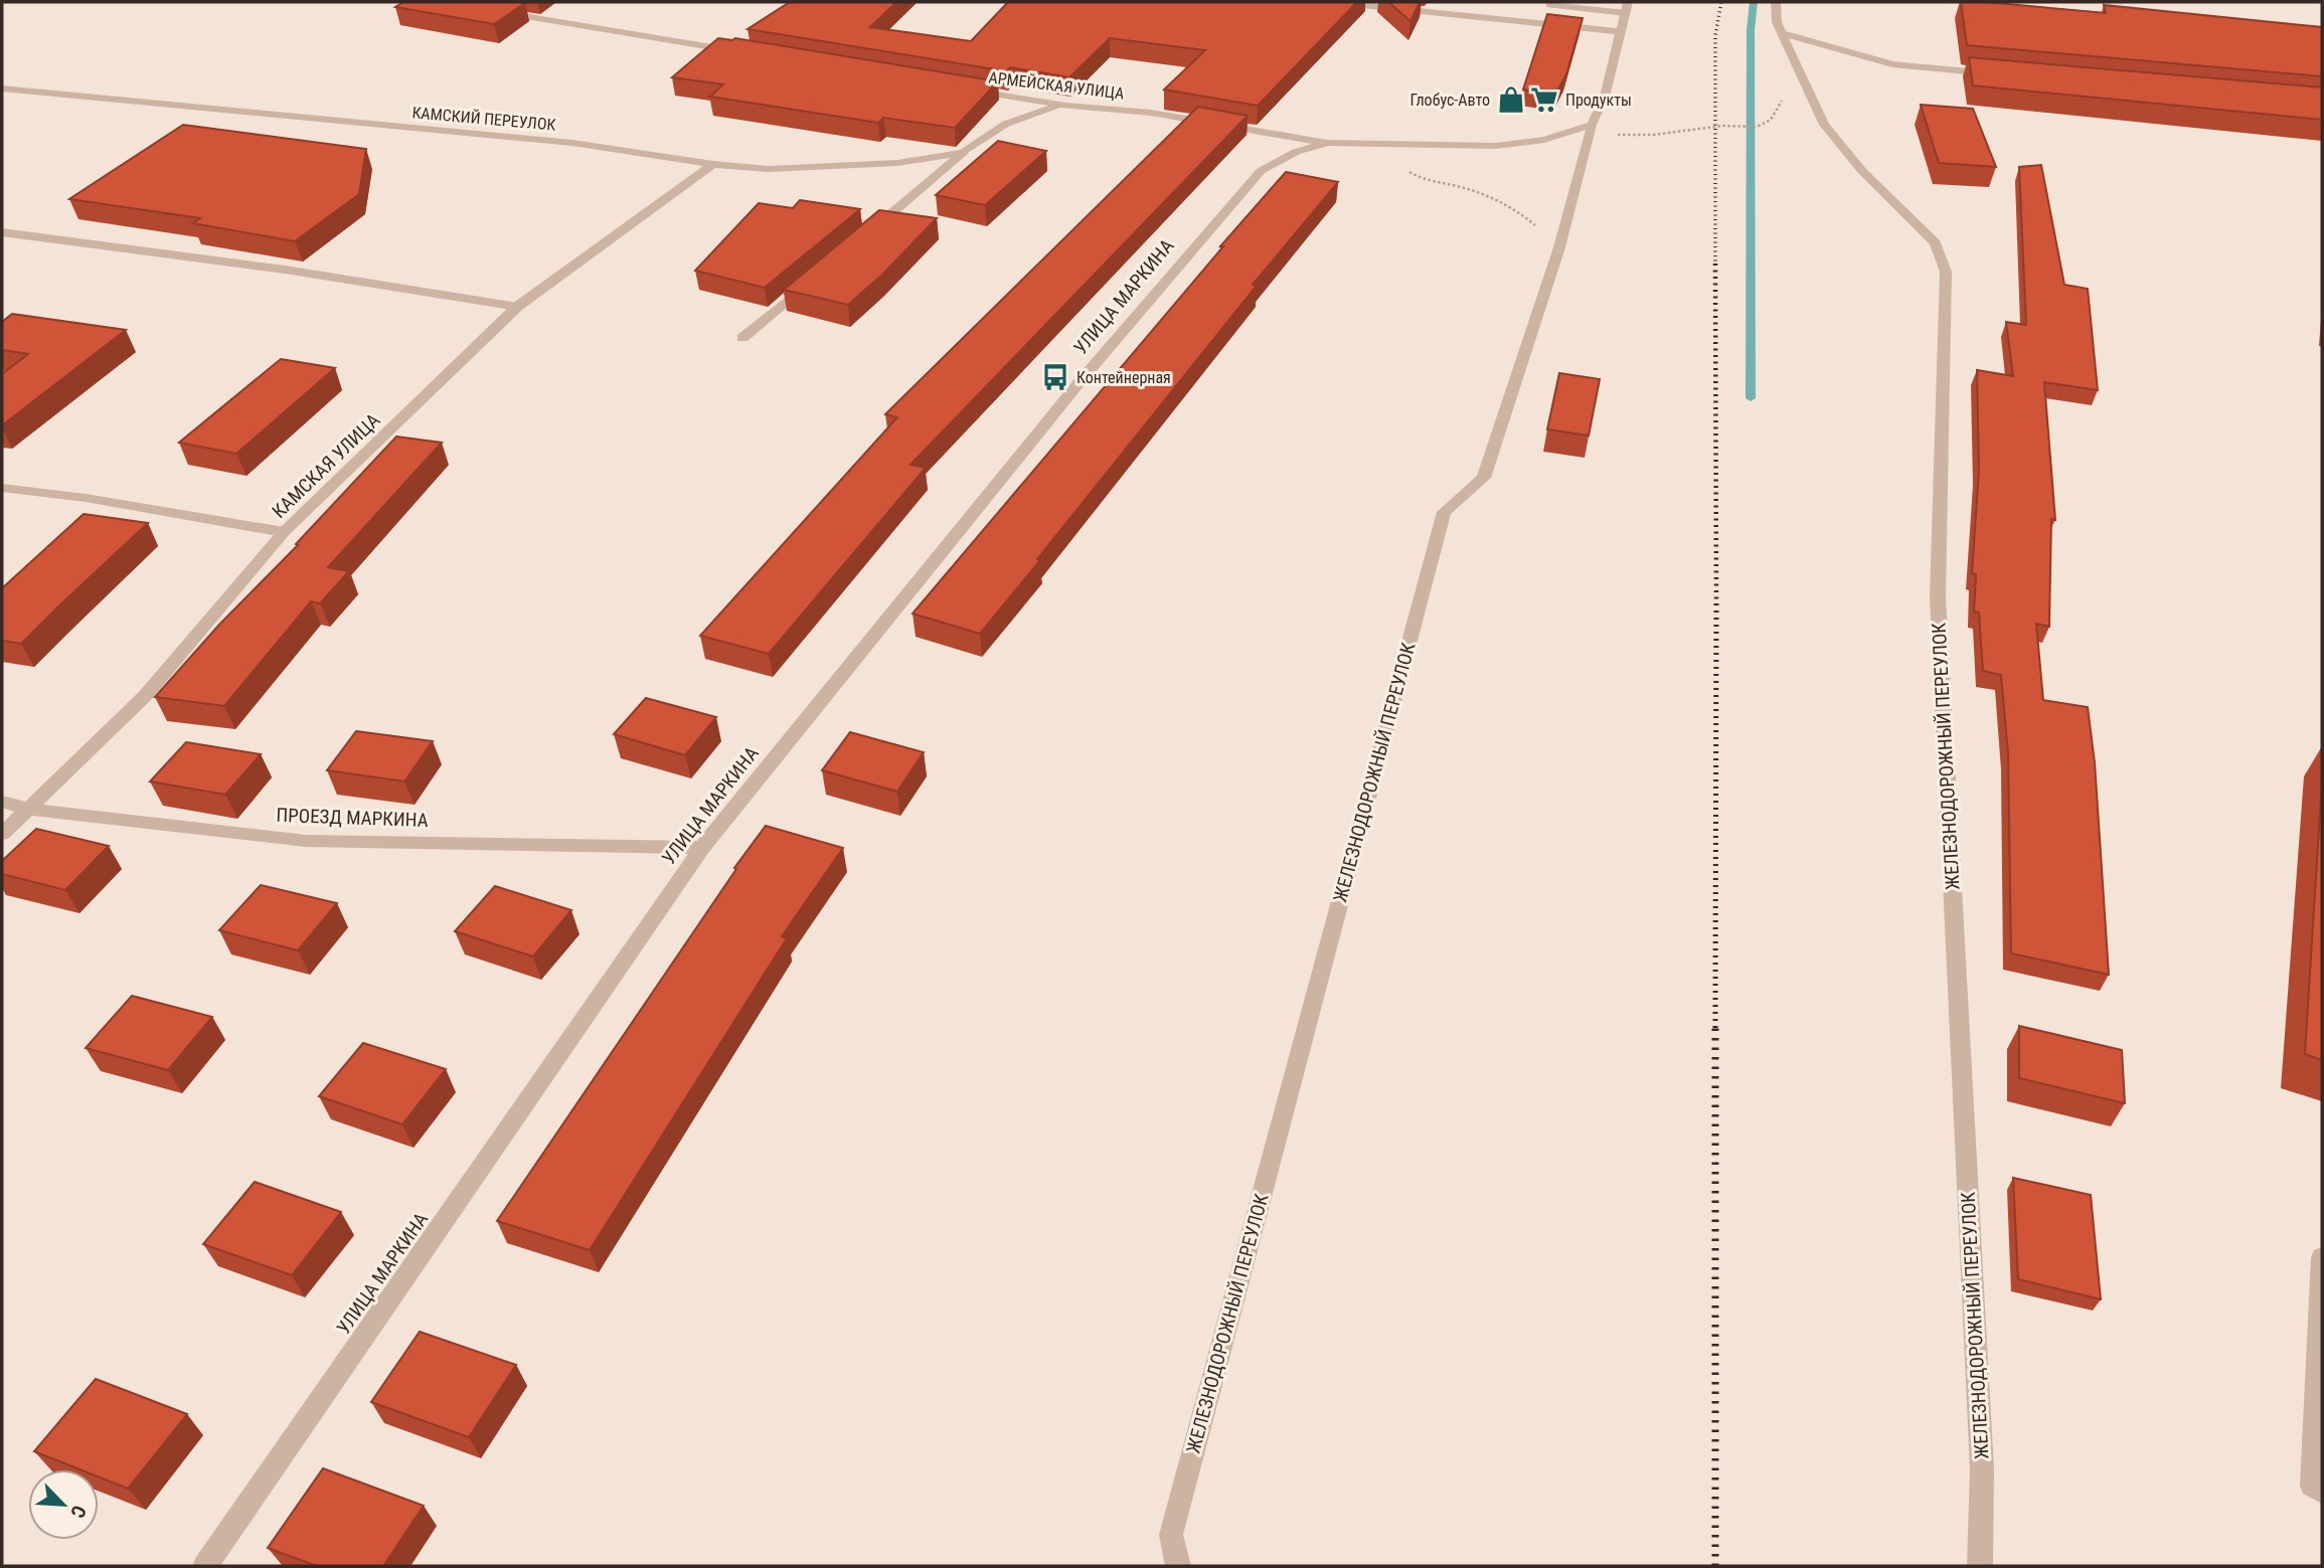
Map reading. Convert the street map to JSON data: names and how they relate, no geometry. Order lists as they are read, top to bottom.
{
  "streets": {
    "street": [
      "АРМЕЙСКАЯ УЛИЦА",
      "КАМСКИЙ ПЕРЕУЛОК",
      "УЛИЦА МАРКИНА",
      "КАМСКАЯ УЛИЦА",
      "ЖЕЛЕЗНОДОРОЖНЫЙ ПЕРЕУЛОК",
      "ПРОЕЗД МАРКИНА"
    ]
  },
  "crossings": [
    ["АРМЕЙСКАЯ УЛИЦА", "УЛИЦА МАРКИНА"],
    ["АРМЕЙСКАЯ УЛИЦА", "ЖЕЛЕЗНОДОРОЖНЫЙ ПЕРЕУЛОК"],
    ["КАМСКИЙ ПЕРЕУЛОК", "КАМСКАЯ УЛИЦА"],
    ["УЛИЦА МАРКИНА", "ПРОЕЗД МАРКИНА"],
    ["КАМСКАЯ УЛИЦА", "ПРОЕЗД МАРКИНА"]
  ],
  "places": {
    "shop": ["Глобус-Авто"],
    "supermarket": ["Продукты"],
    "bus stop": ["Контейнерная"]
  },
  "north": "bottom right"
}
